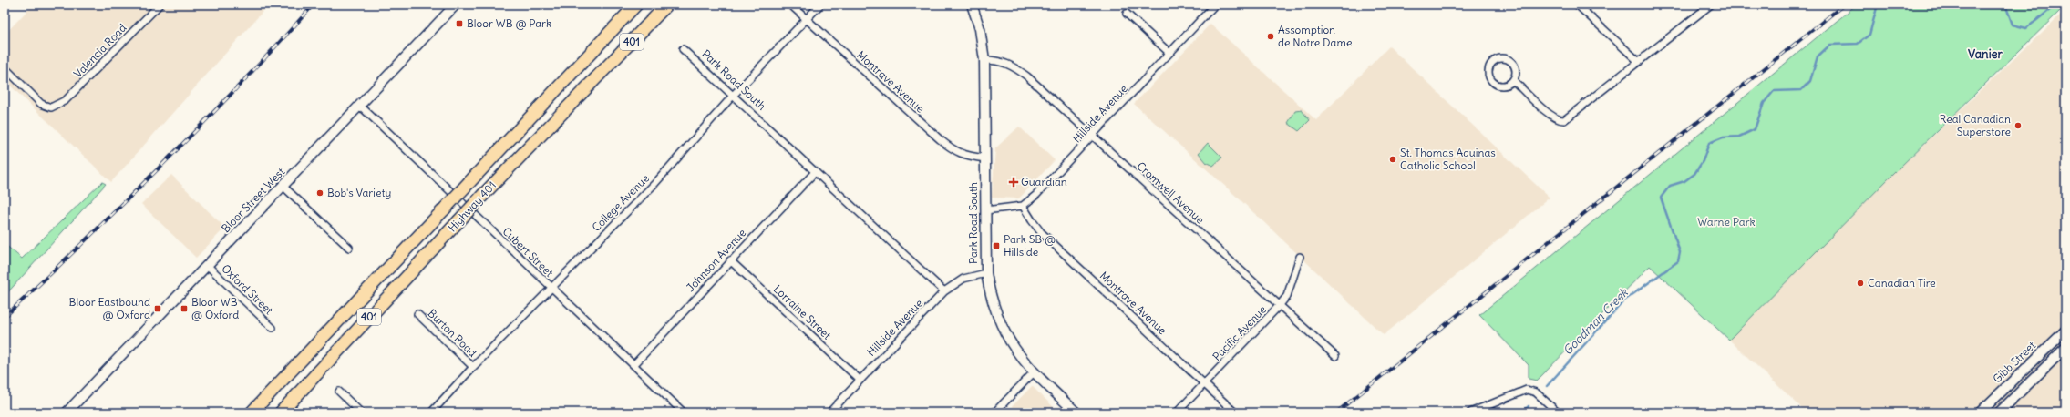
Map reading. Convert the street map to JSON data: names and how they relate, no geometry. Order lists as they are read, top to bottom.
{
  "streets": {
    "highway": ["401", "Highway 401"],
    "main road": ["Park Road South", "Bloor Street West", "Gibb Street"],
    "street": [
      "Valencia Road",
      "Montrave Avenue",
      "Hillside Avenue",
      "Cromwell Avenue",
      "College Avenue",
      "Cubert Street",
      "Johnson Avenue",
      "Oxford Street",
      "Lorraine Street",
      "Burton Road",
      "Pacific Avenue"
    ]
  },
  "crossings": [
    ["Park Road South", "Montrave Avenue"],
    ["Park Road South", "Hillside Avenue"],
    ["Park Road South", "Cromwell Avenue"],
    ["Park Road South", "College Avenue"],
    ["Park Road South", "Johnson Avenue"],
    ["Montrave Avenue", "Hillside Avenue"],
    ["Montrave Avenue", "College Avenue"],
    ["Montrave Avenue", "Pacific Avenue"],
    ["Hillside Avenue", "Cromwell Avenue"],
    ["Hillside Avenue", "Lorraine Street"],
    ["Cromwell Avenue", "Pacific Avenue"],
    ["Bloor Street West", "Cubert Street"],
    ["Bloor Street West", "Oxford Street"],
    ["College Avenue", "Cubert Street"],
    ["College Avenue", "Burton Road"],
    ["Cubert Street", "Johnson Avenue"],
    ["Johnson Avenue", "Lorraine Street"]
  ],
  "districts": ["Vanier"],
  "water": ["Goodman Creek"],
  "parks": ["Warne Park"],
  "places": {
    "transit": [
      "Bloor WB @ Park",
      "Park SB @ Hillside",
      "Bloor Eastbound @ Oxford",
      "Bloor WB @ Oxford"
    ],
    "other": [
      "Assomption de Notre Dame",
      "Real Canadian Superstore",
      "St. Thomas Aquinas Catholic School",
      "Bob's Variety",
      "Canadian Tire"
    ],
    "health": ["Guardian"]
  }
}
